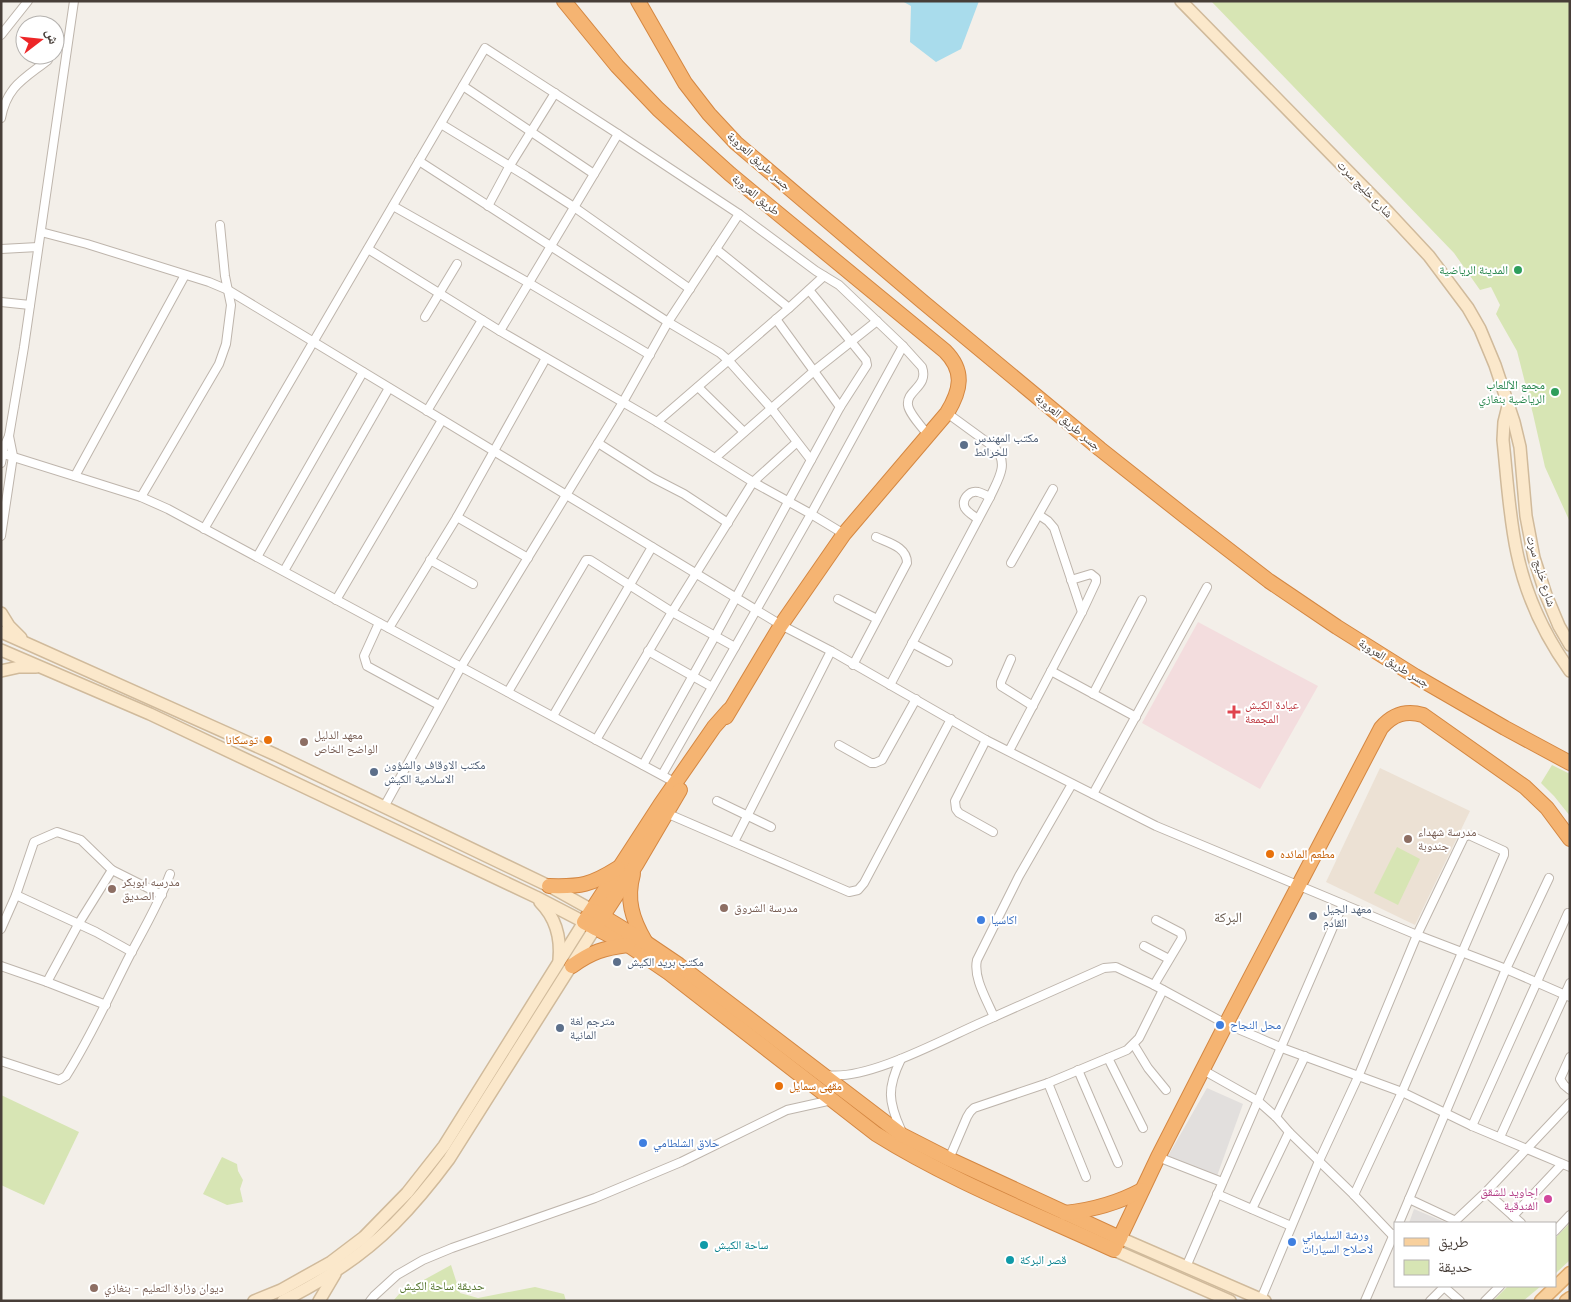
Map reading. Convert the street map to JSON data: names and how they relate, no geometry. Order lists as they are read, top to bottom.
{
  "streets": {
    "highway": ["جسر طريق العروبة", "طريق العروبة"],
    "main road": ["شارع خليج سرت"]
  },
  "districts": ["البركة"],
  "parks": ["حديقة ساحة الكيش"],
  "places": {
    "other": [
      "المدينة الرياضية",
      "مجمع الأللعاب الرياضية بنغازي",
      "مكتب المهندس للخرائط",
      "توسكانا",
      "معهد الدليل الواضح الخاص",
      "مكتب الاوقاف والشؤون الاسلامية الكيش",
      "مدرسة شهداء جندوبة",
      "مطعم المائده",
      "مدرسه ابوبكر الصديق",
      "مدرسة الشروق",
      "معهد الجيل القادم",
      "اكاسيا",
      "مكتب بريد الكيش",
      "محل النجاح",
      "مترجم لغة المانية",
      "مقهى سمايل",
      "حلاق الشلطامي",
      "اجاويد للشقق الفندقية",
      "ورشة السليماني لاصلاح السيارات",
      "ساحة الكيش",
      "قصر البركة",
      "ديوان وزارة التعليم - بنغازي"
    ],
    "health": ["عيادة الكيش المجمعة"]
  },
  "legend": ["طريق", "حديقة"],
  "north": "right"
}
